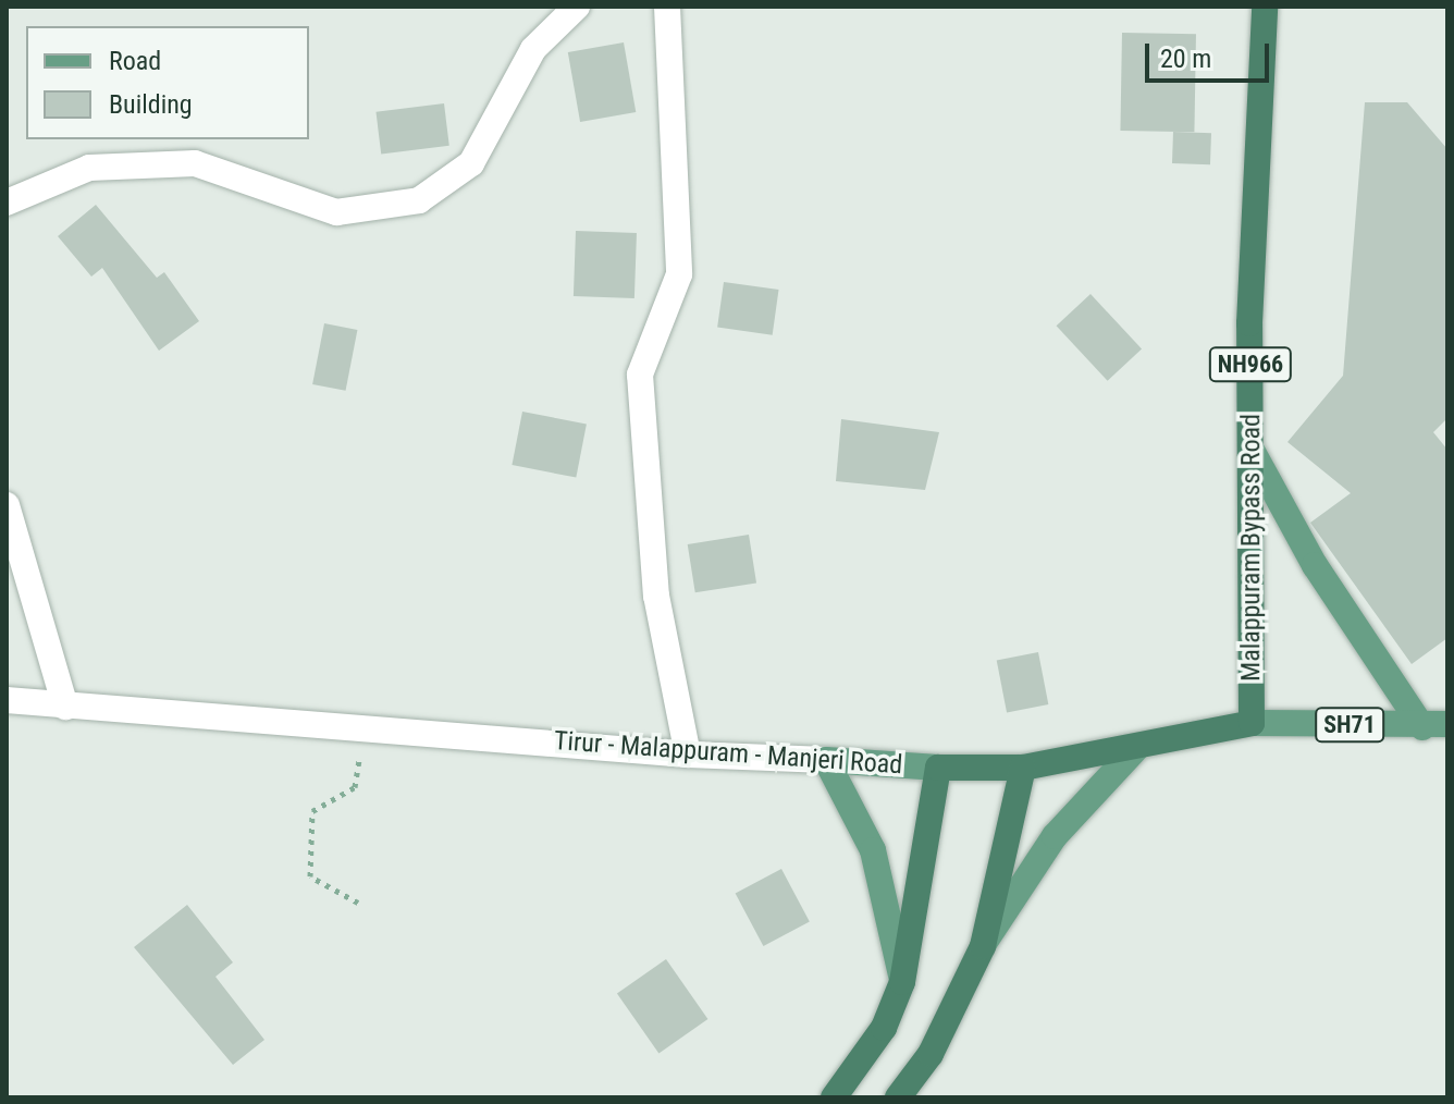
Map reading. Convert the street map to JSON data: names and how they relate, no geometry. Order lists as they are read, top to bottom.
{
  "streets": {
    "highway": ["NH966", "Malappuram Bypass Road", "Tirur - Malappuram - Manjeri Road"],
    "main road": ["SH71"]
  },
  "crossings": [
    ["Malappuram Bypass Road", "Tirur - Malappuram - Manjeri Road"]
  ],
  "legend": ["Road", "Building"],
  "scale_bar": "20 m"
}
